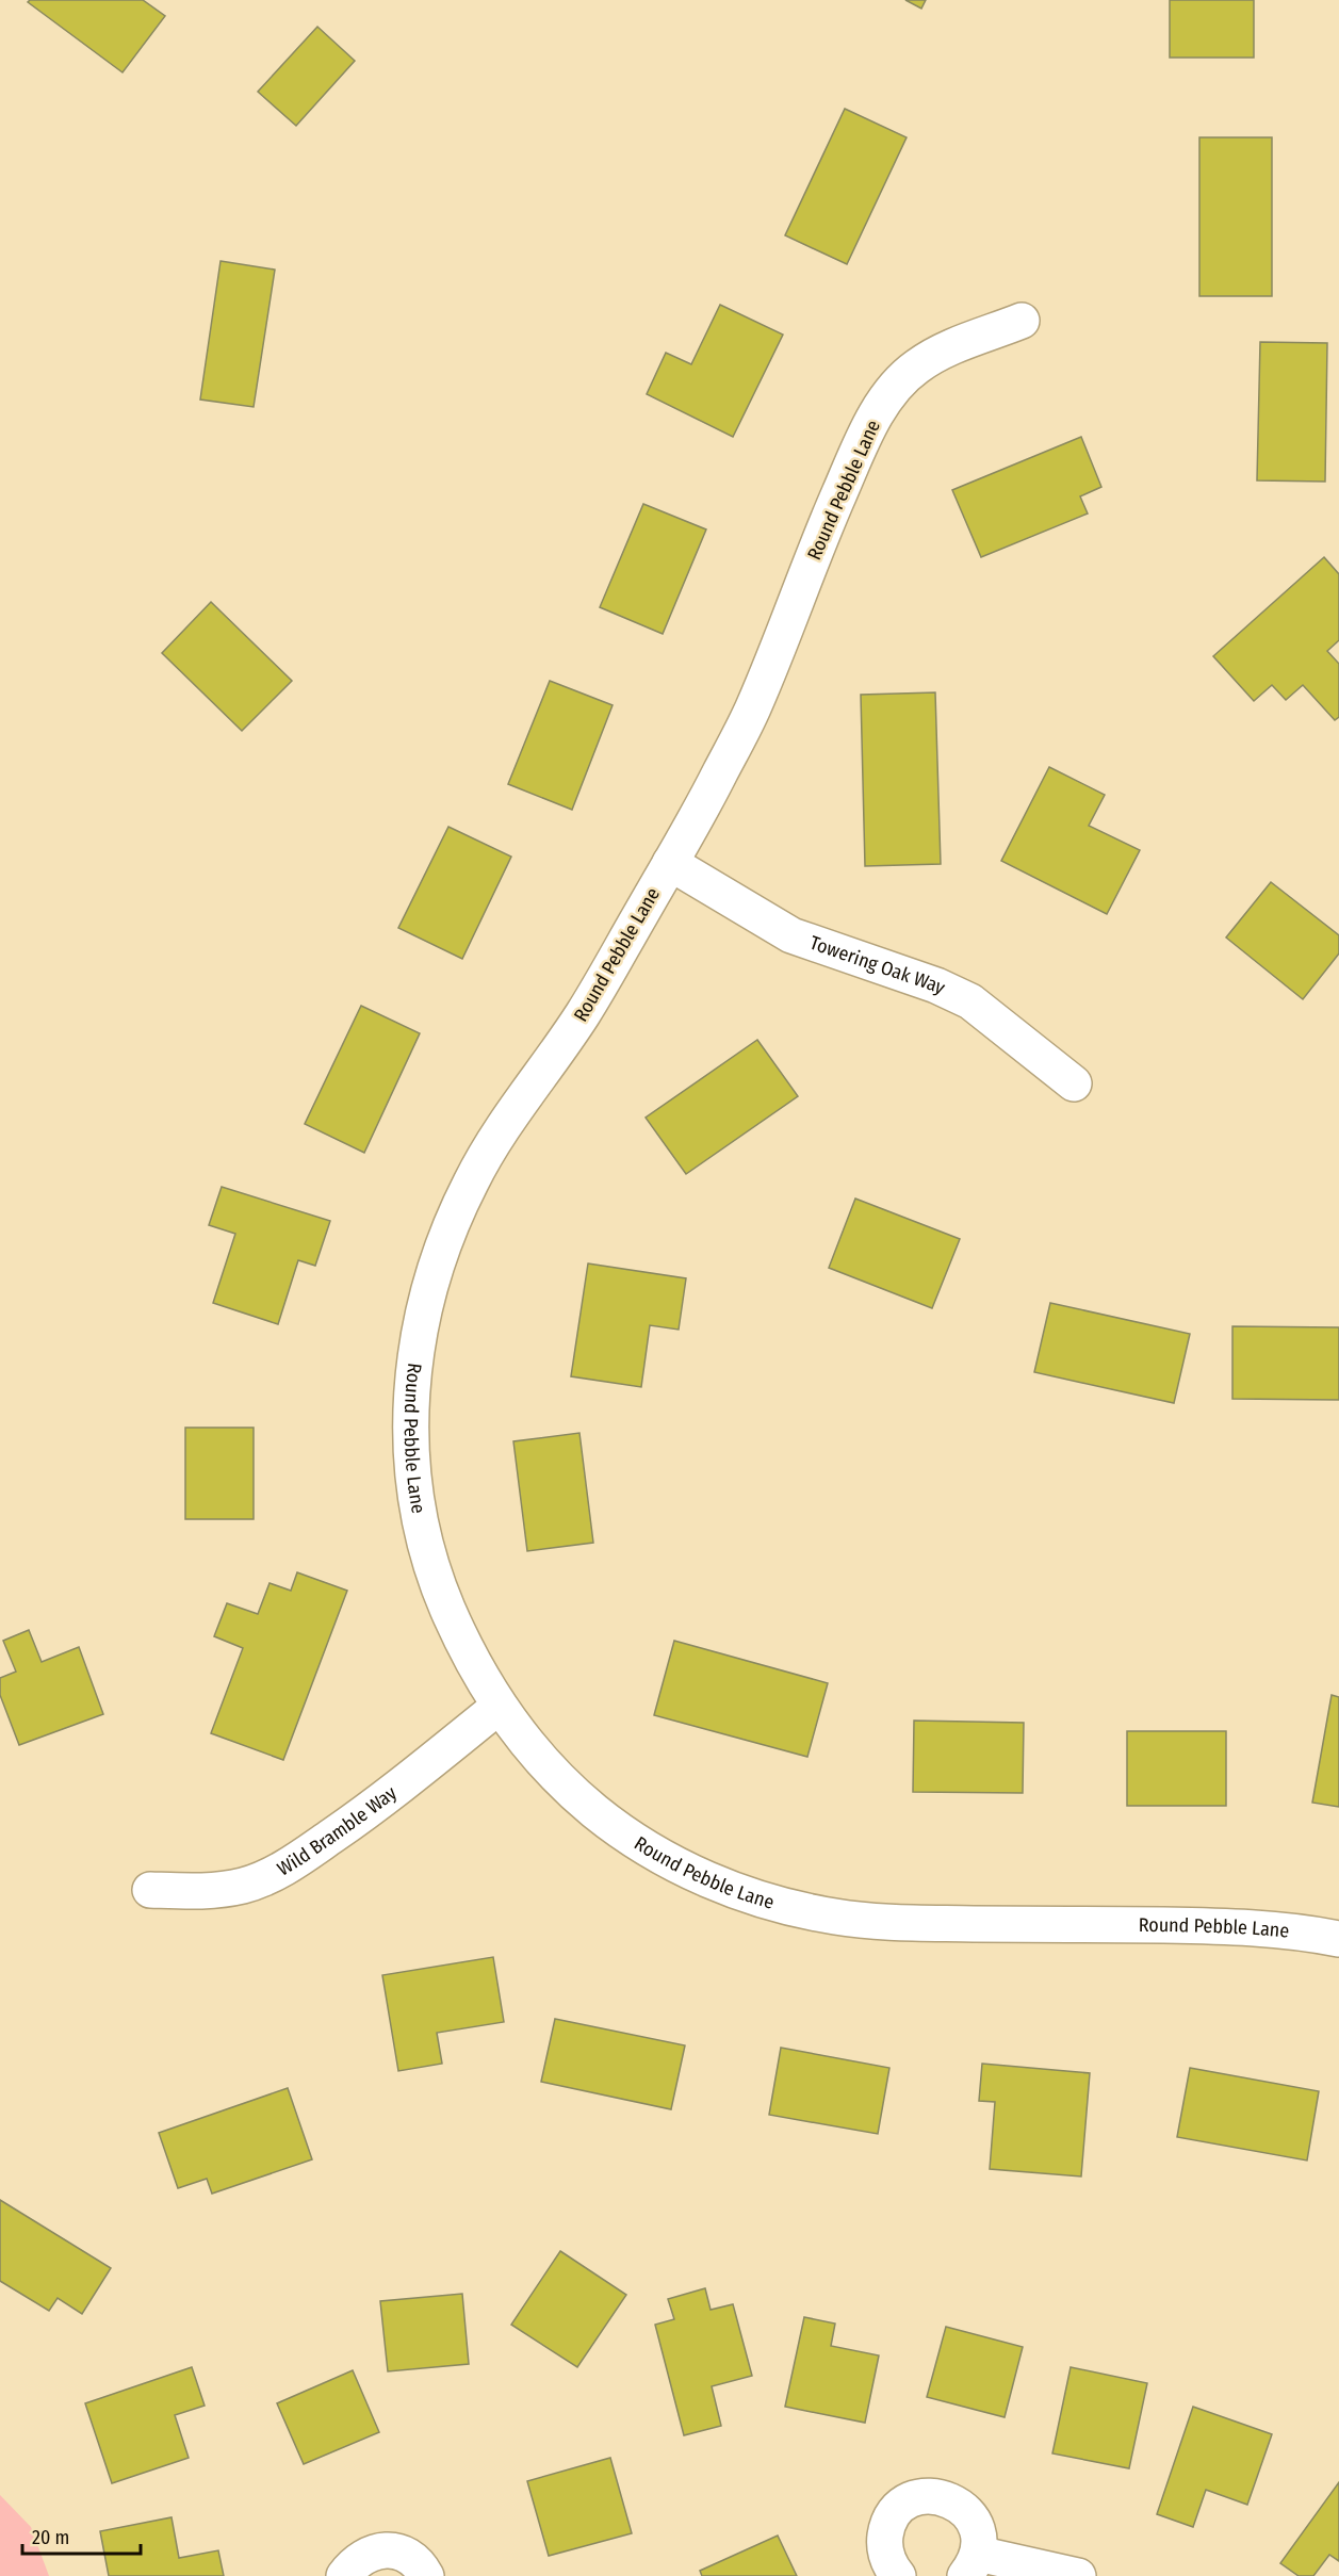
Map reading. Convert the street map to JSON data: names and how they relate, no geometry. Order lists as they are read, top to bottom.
{
  "streets": {
    "street": ["Round Pebble Lane", "Towering Oak Way", "Wild Bramble Way"]
  },
  "crossings": [
    ["Round Pebble Lane", "Towering Oak Way"],
    ["Round Pebble Lane", "Wild Bramble Way"]
  ],
  "scale_bar": "20 m"
}
